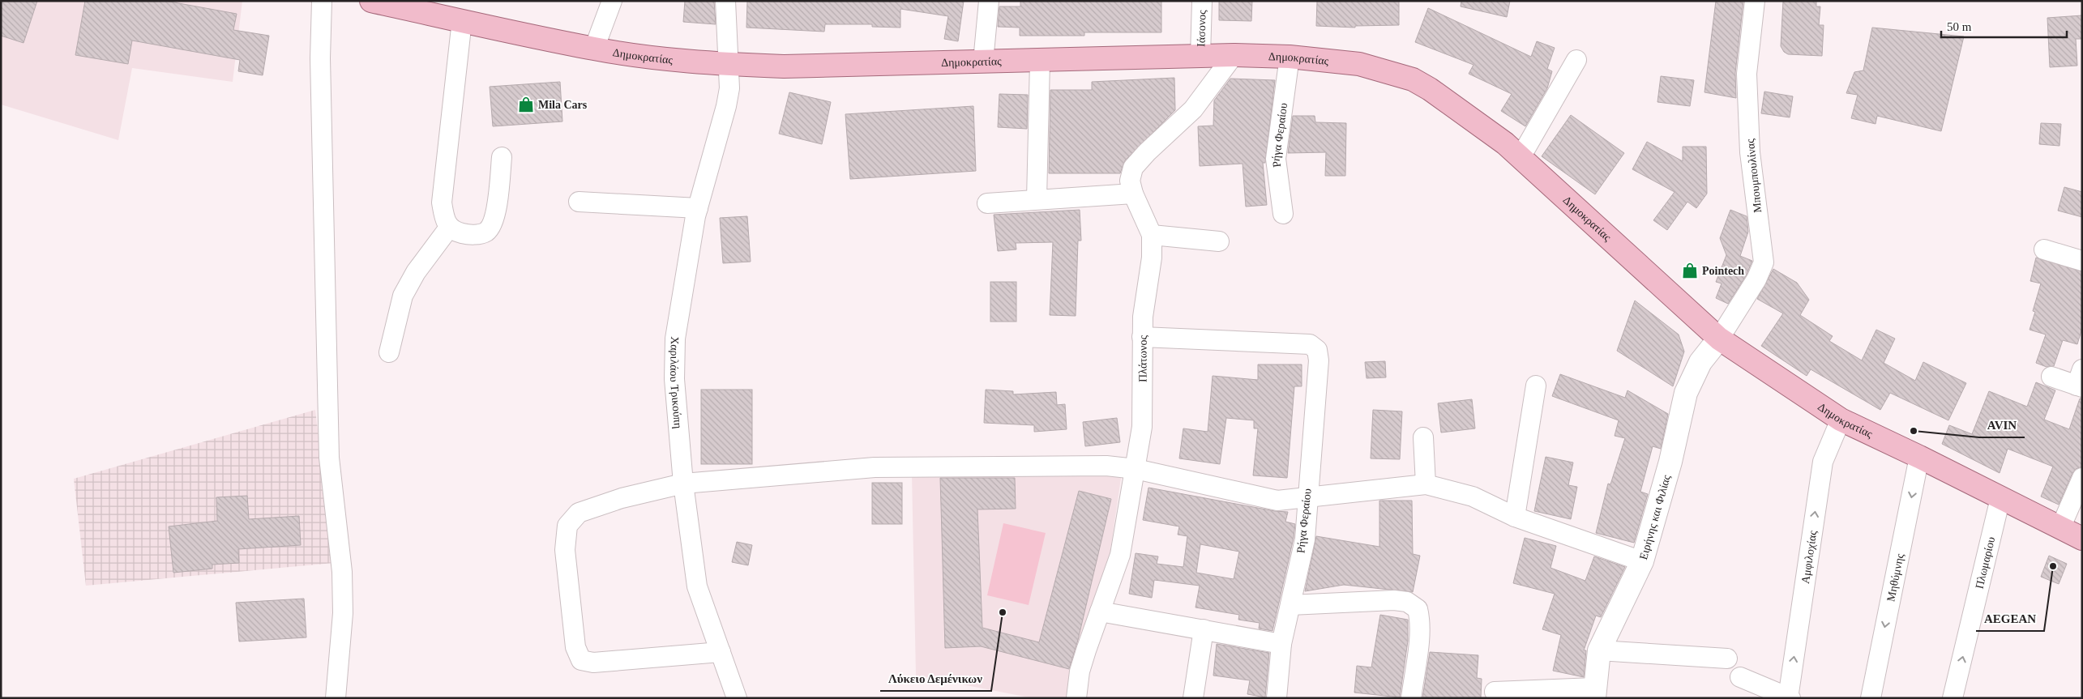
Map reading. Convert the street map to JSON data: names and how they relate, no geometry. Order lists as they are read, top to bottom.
{
  "streets": {
    "main road": ["Δημοκρατίας"],
    "street": [
      "Ιάσονος",
      "Ρήγα Φεραίου",
      "Μπουμπουλίνας",
      "Πλάτωνος",
      "Χαριλάου Τρικούπη",
      "Ειρήνης και Φιλίας",
      "Αμφιλοχίας",
      "Πλωμαρίου",
      "Μηθύμνης"
    ]
  },
  "crossings": [
    ["Ιάσονος", "Δημοκρατίας"],
    ["Δημοκρατίας", "Ρήγα Φεραίου"],
    ["Δημοκρατίας", "Μπουμπουλίνας"],
    ["Δημοκρατίας", "Πλάτωνος"],
    ["Δημοκρατίας", "Χαριλάου Τρικούπη"],
    ["Δημοκρατίας", "Ειρήνης και Φιλίας"],
    ["Δημοκρατίας", "Αμφιλοχίας"],
    ["Δημοκρατίας", "Πλωμαρίου"],
    ["Δημοκρατίας", "Μηθύμνης"],
    ["Ρήγα Φεραίου", "Πλάτωνος"],
    ["Μπουμπουλίνας", "Ειρήνης και Φιλίας"]
  ],
  "one_way": ["Αμφιλοχίας", "Πλωμαρίου", "Μηθύμνης"],
  "places": {
    "shop": ["Mila Cars", "Pointech"],
    "other": ["AVIN", "AEGEAN", "Λύκειο Δεμένικων"]
  },
  "scale_bar": "50 m"
}
